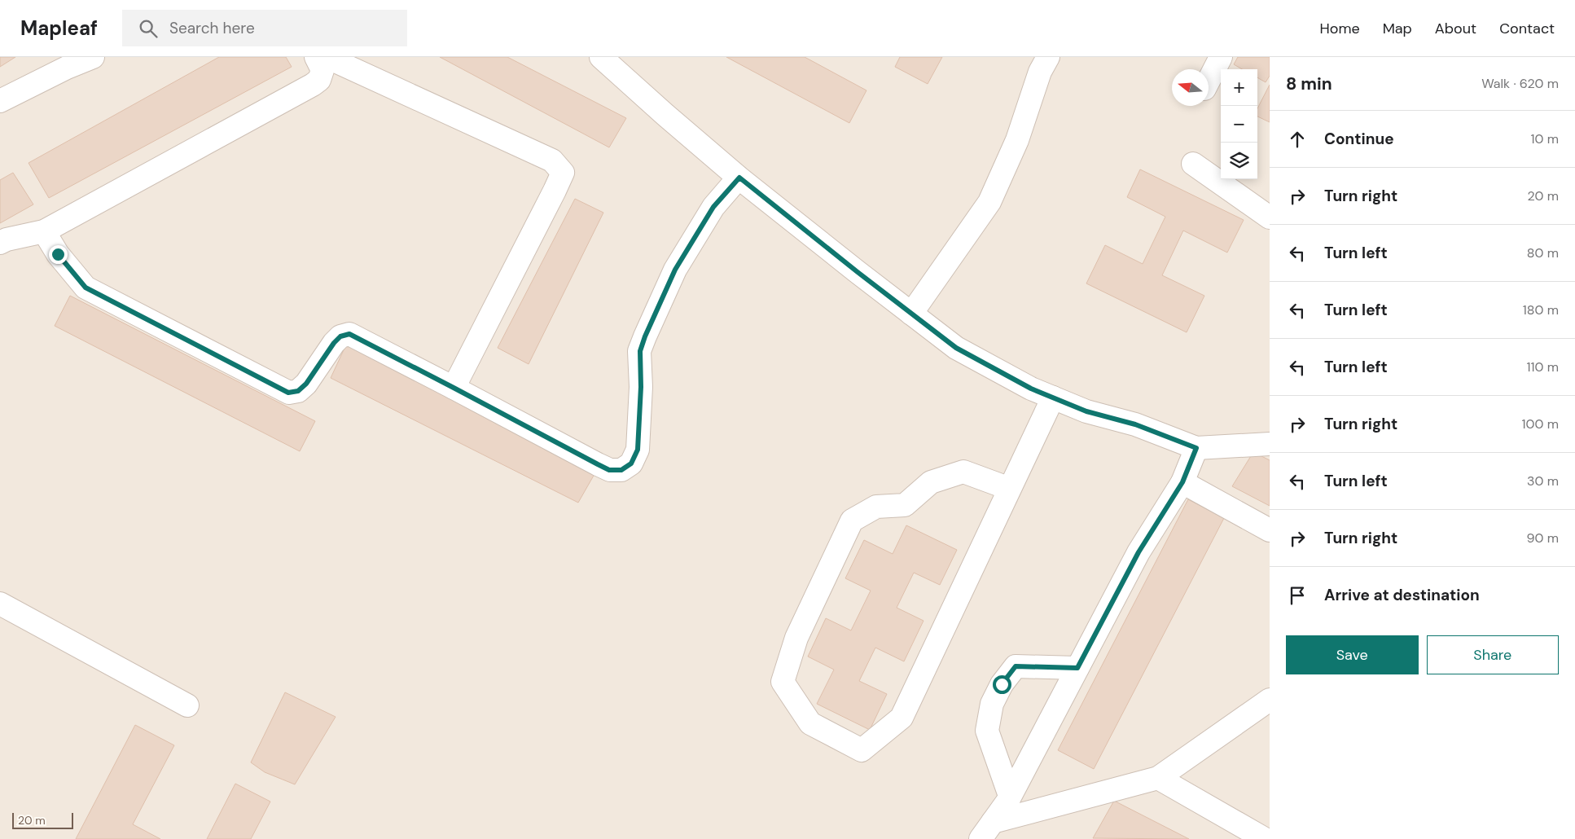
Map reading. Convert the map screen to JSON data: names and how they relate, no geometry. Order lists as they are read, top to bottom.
{
  "scale_bar": "20 m",
  "north": "left",
  "page": {
    "header": "Mapleaf",
    "search": "Search here",
    "nav": [
      "Home",
      "Map",
      "About",
      "Contact"
    ],
    "heading": ["8 min", "Walk · 620 m"],
    "map_buttons": ["+", "−"],
    "list": [
      ["Continue", "10 m"],
      ["Turn right", "20 m"],
      ["Turn left", "80 m"],
      ["Turn left", "180 m"],
      ["Turn left", "110 m"],
      ["Turn right", "100 m"],
      ["Turn left", "30 m"],
      ["Turn right", "90 m"],
      "Arrive at destination"
    ],
    "buttons": ["Save", "Share"],
    "scale": "20 m"
  }
}
